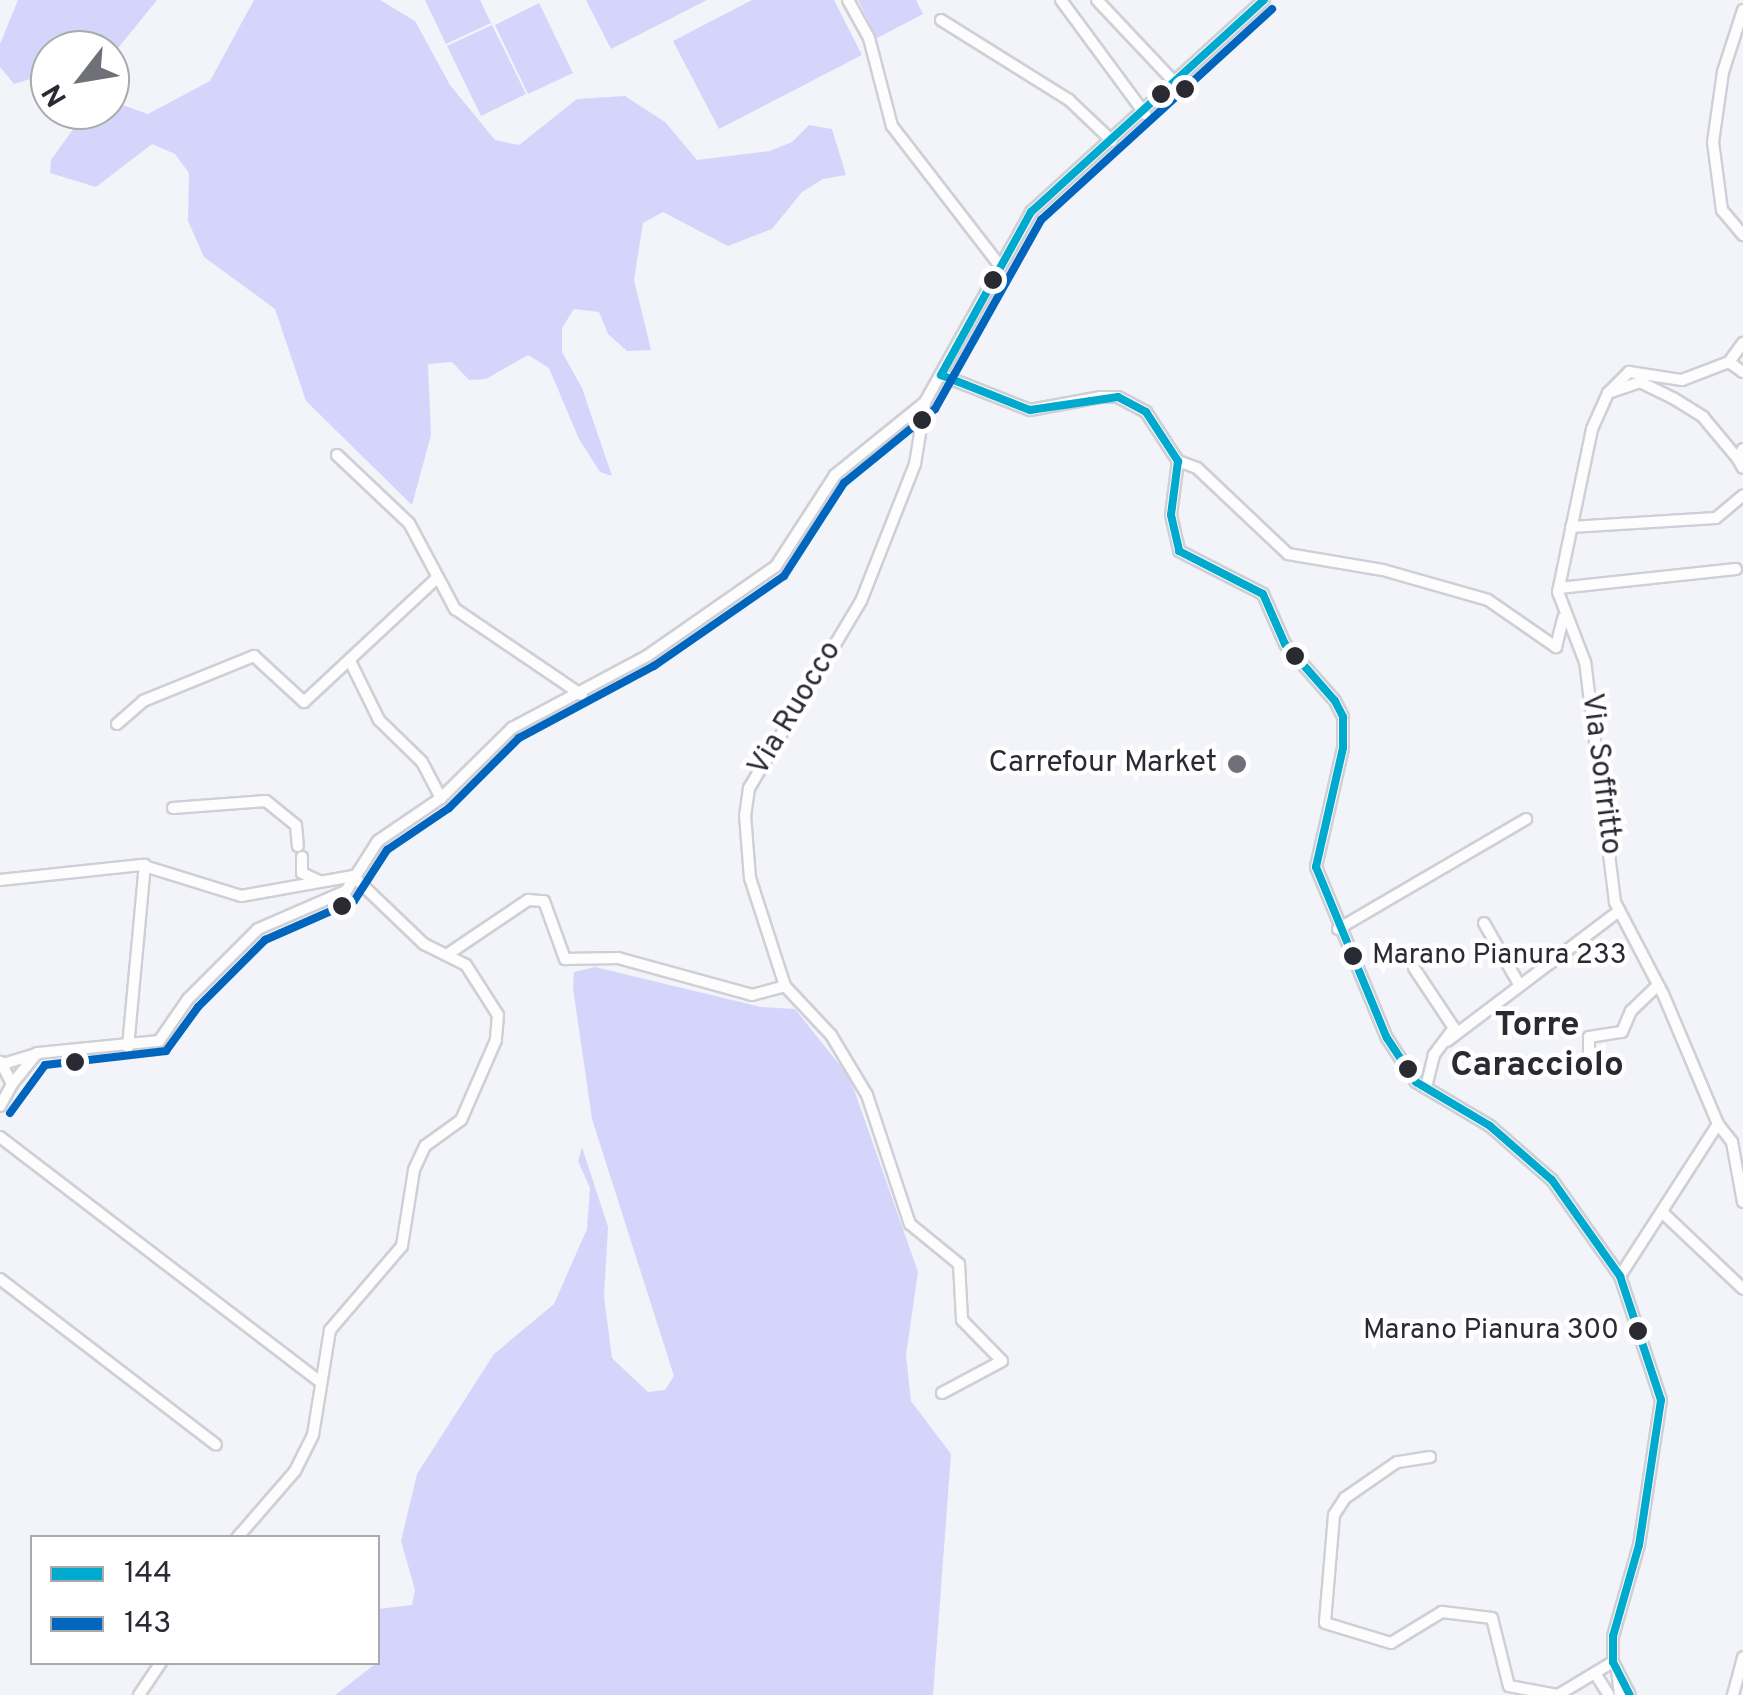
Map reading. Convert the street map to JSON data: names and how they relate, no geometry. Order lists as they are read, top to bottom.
{
  "streets": {
    "street": ["Via Ruocco", "Via Soffritto"]
  },
  "districts": ["Torre Caracciolo"],
  "places": ["Carrefour Market", "Marano Pianura 233", "Marano Pianura 300"],
  "lines": ["transit line 144", "transit line 143"],
  "legend": ["144", "143"],
  "north": "bottom left"
}
